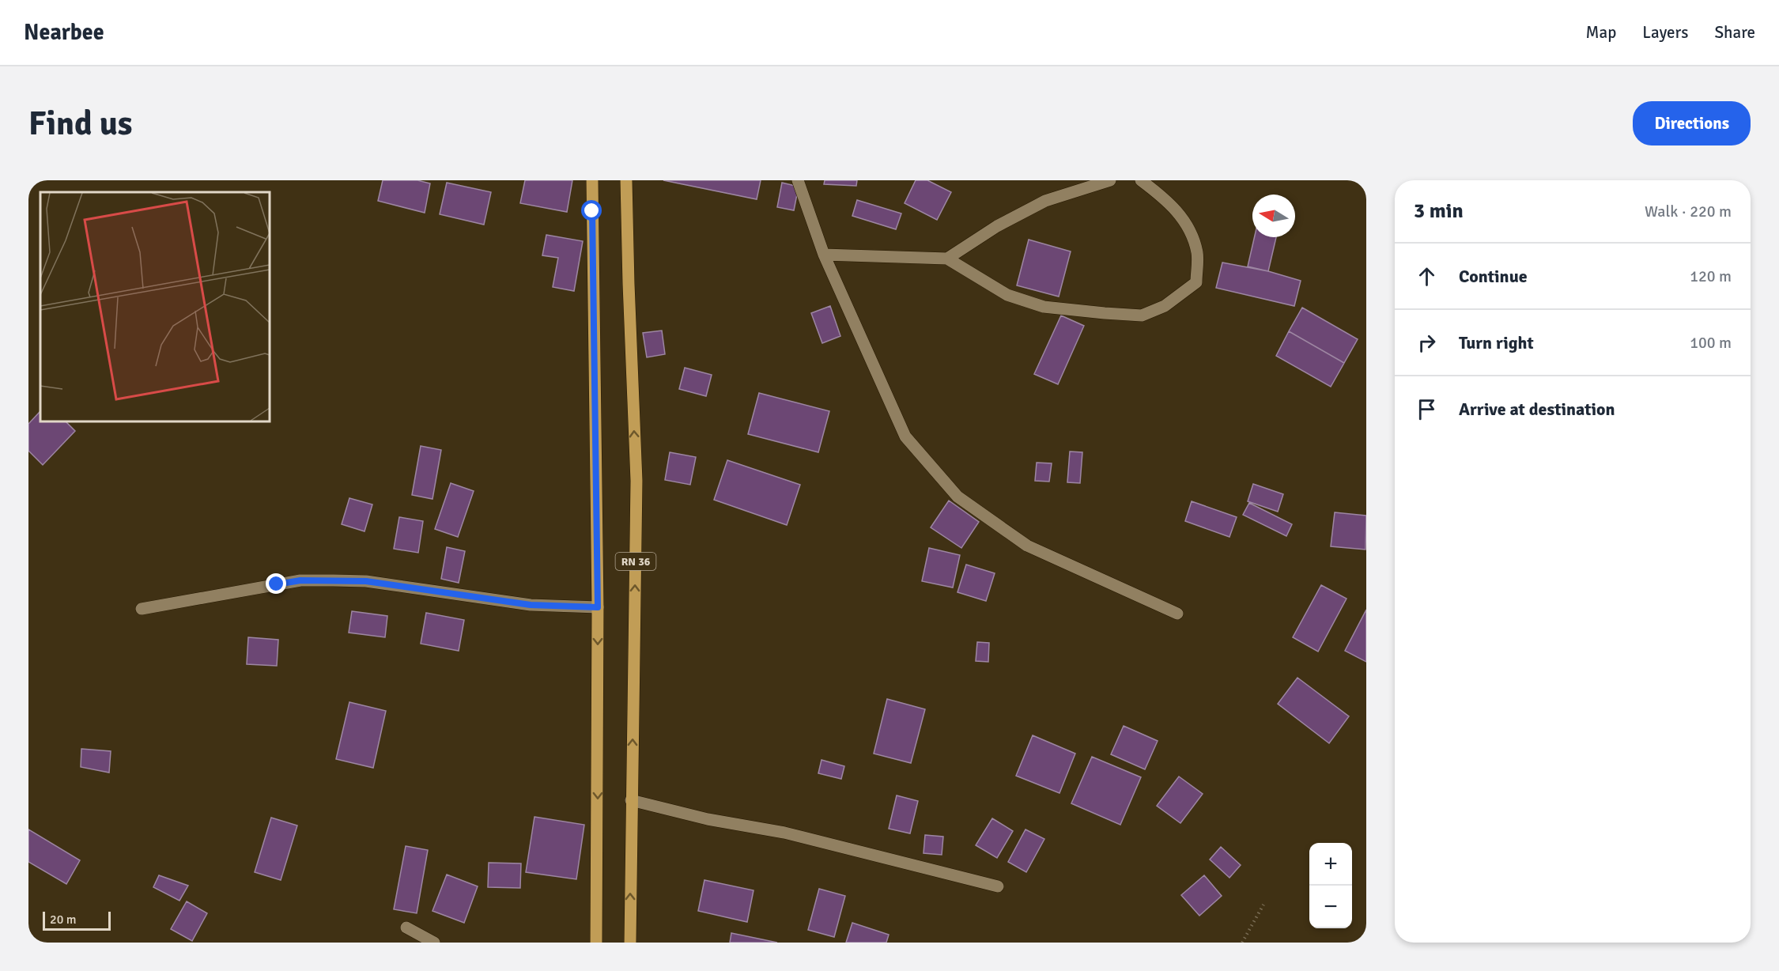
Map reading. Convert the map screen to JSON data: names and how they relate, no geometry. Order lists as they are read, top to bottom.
{
  "streets": {
    "main road": ["RN 36"]
  },
  "scale_bar": "20 m",
  "north": "left",
  "page": {
    "header": "Nearbee",
    "nav": ["Map", "Layers", "Share"],
    "buttons": "Directions",
    "title": "Find us",
    "heading": ["3 min", "Walk · 220 m"],
    "list": [
      ["Continue", "120 m"],
      ["Turn right", "100 m"],
      "Arrive at destination"
    ],
    "map_buttons": ["+", "−"],
    "scale": "20 m"
  }
}
